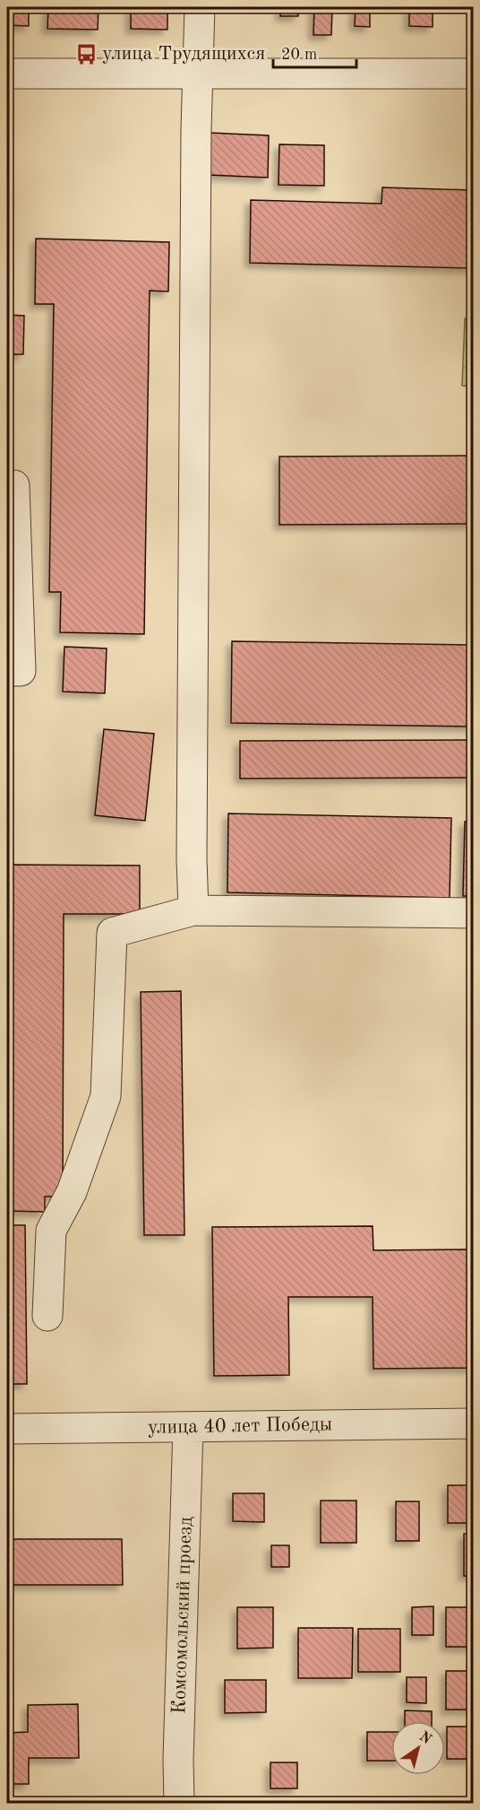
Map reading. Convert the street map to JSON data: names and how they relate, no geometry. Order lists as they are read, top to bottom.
{
  "streets": {
    "street": ["улица 40 лет Победы", "Комсомольский проезд"]
  },
  "crossings": [
    ["улица 40 лет Победы", "Комсомольский проезд"]
  ],
  "places": {
    "bus stop": ["улица Трудящихся"]
  },
  "scale_bar": "20 m",
  "north": "top right"
}
